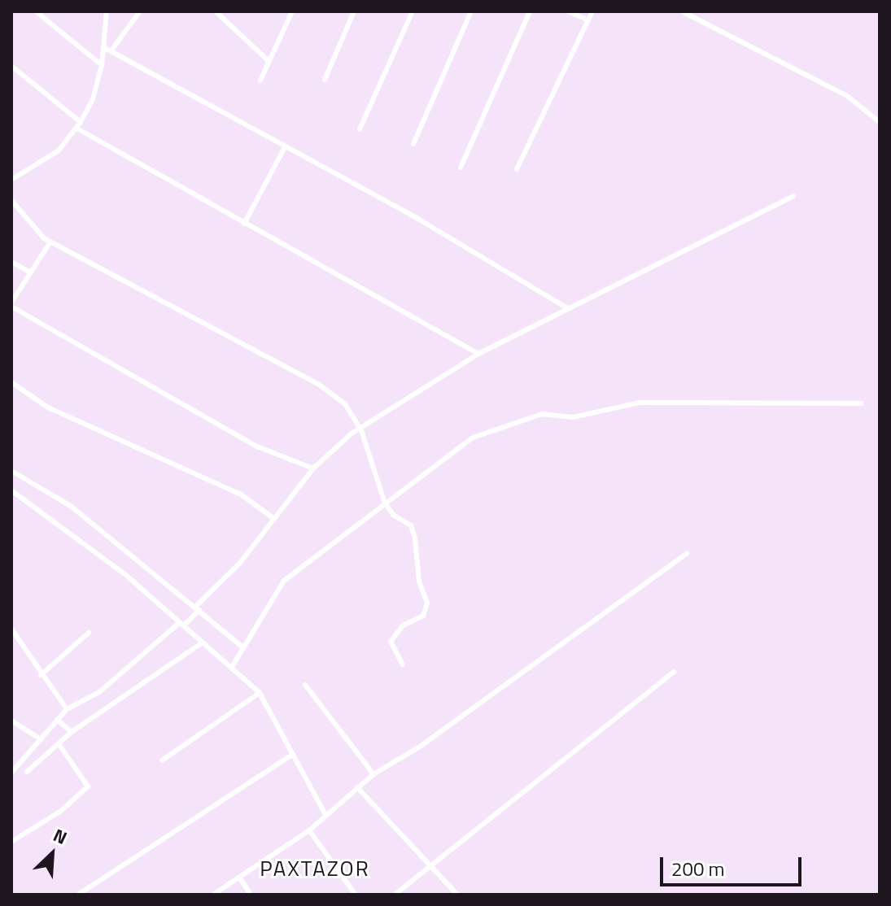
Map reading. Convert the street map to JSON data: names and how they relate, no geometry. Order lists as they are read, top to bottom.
{
  "districts": ["PAXTAZOR"],
  "scale_bar": "200 m",
  "north": "top right"
}
